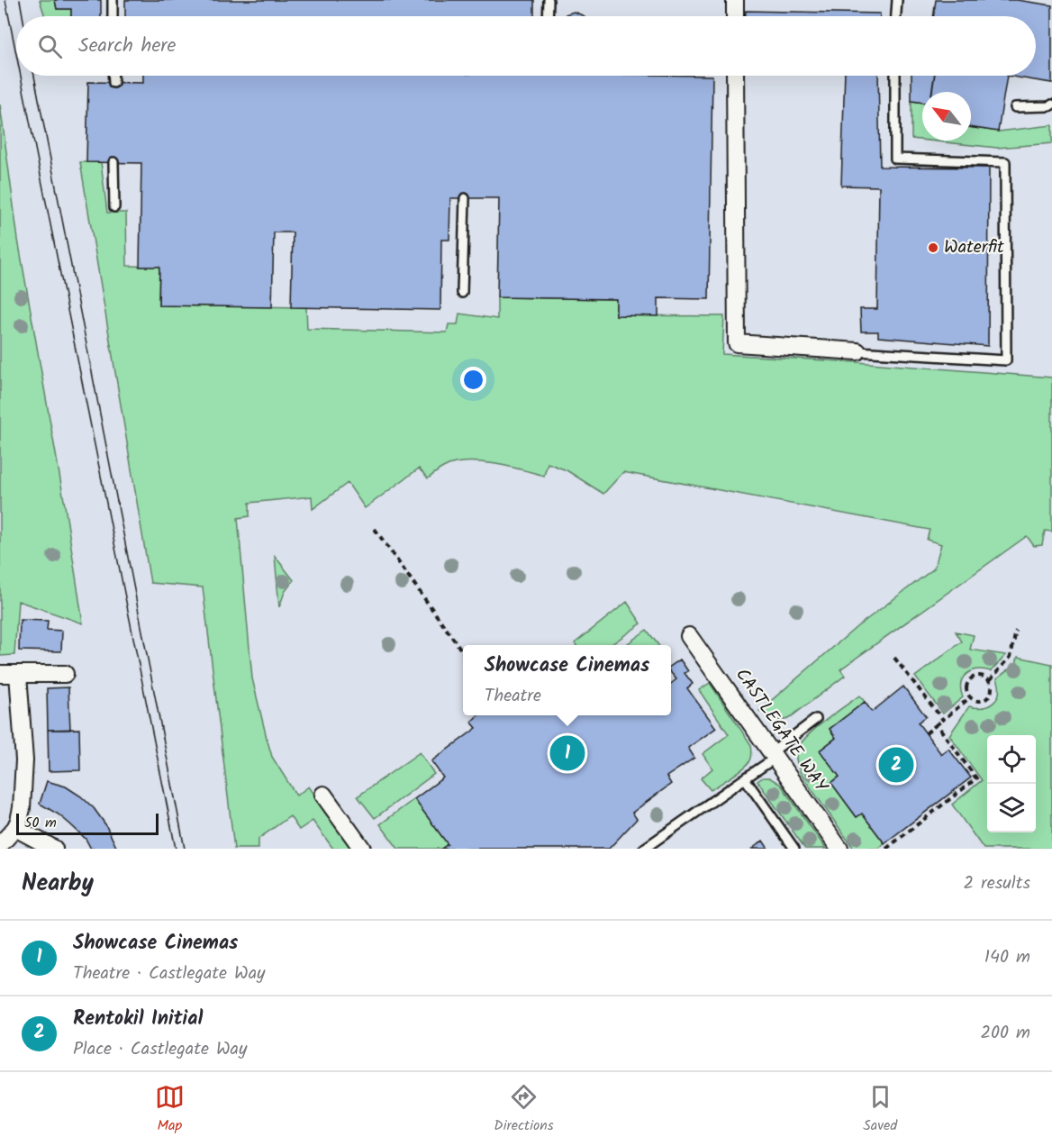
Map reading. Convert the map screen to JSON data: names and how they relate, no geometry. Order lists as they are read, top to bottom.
{
  "streets": {
    "street": ["CASTLEGATE WAY"]
  },
  "places": ["Waterfit"],
  "scale_bar": "50 m",
  "north": "top left",
  "page": {
    "search": "Search here",
    "popup": ["Showcase Cinemas", "Theatre"],
    "pins": ["1", "2"],
    "scale": "50 m",
    "heading": ["Nearby", "2 results"],
    "list": [
      {
        "mark": "1",
        "name": "Showcase Cinemas",
        "note": "Theatre · Castlegate Way",
        "value": "140 m"
      },
      {
        "mark": "2",
        "name": "Rentokil Initial",
        "note": "Place · Castlegate Way",
        "value": "200 m"
      }
    ],
    "nav": ["Map", "Directions", "Saved"]
  }
}
